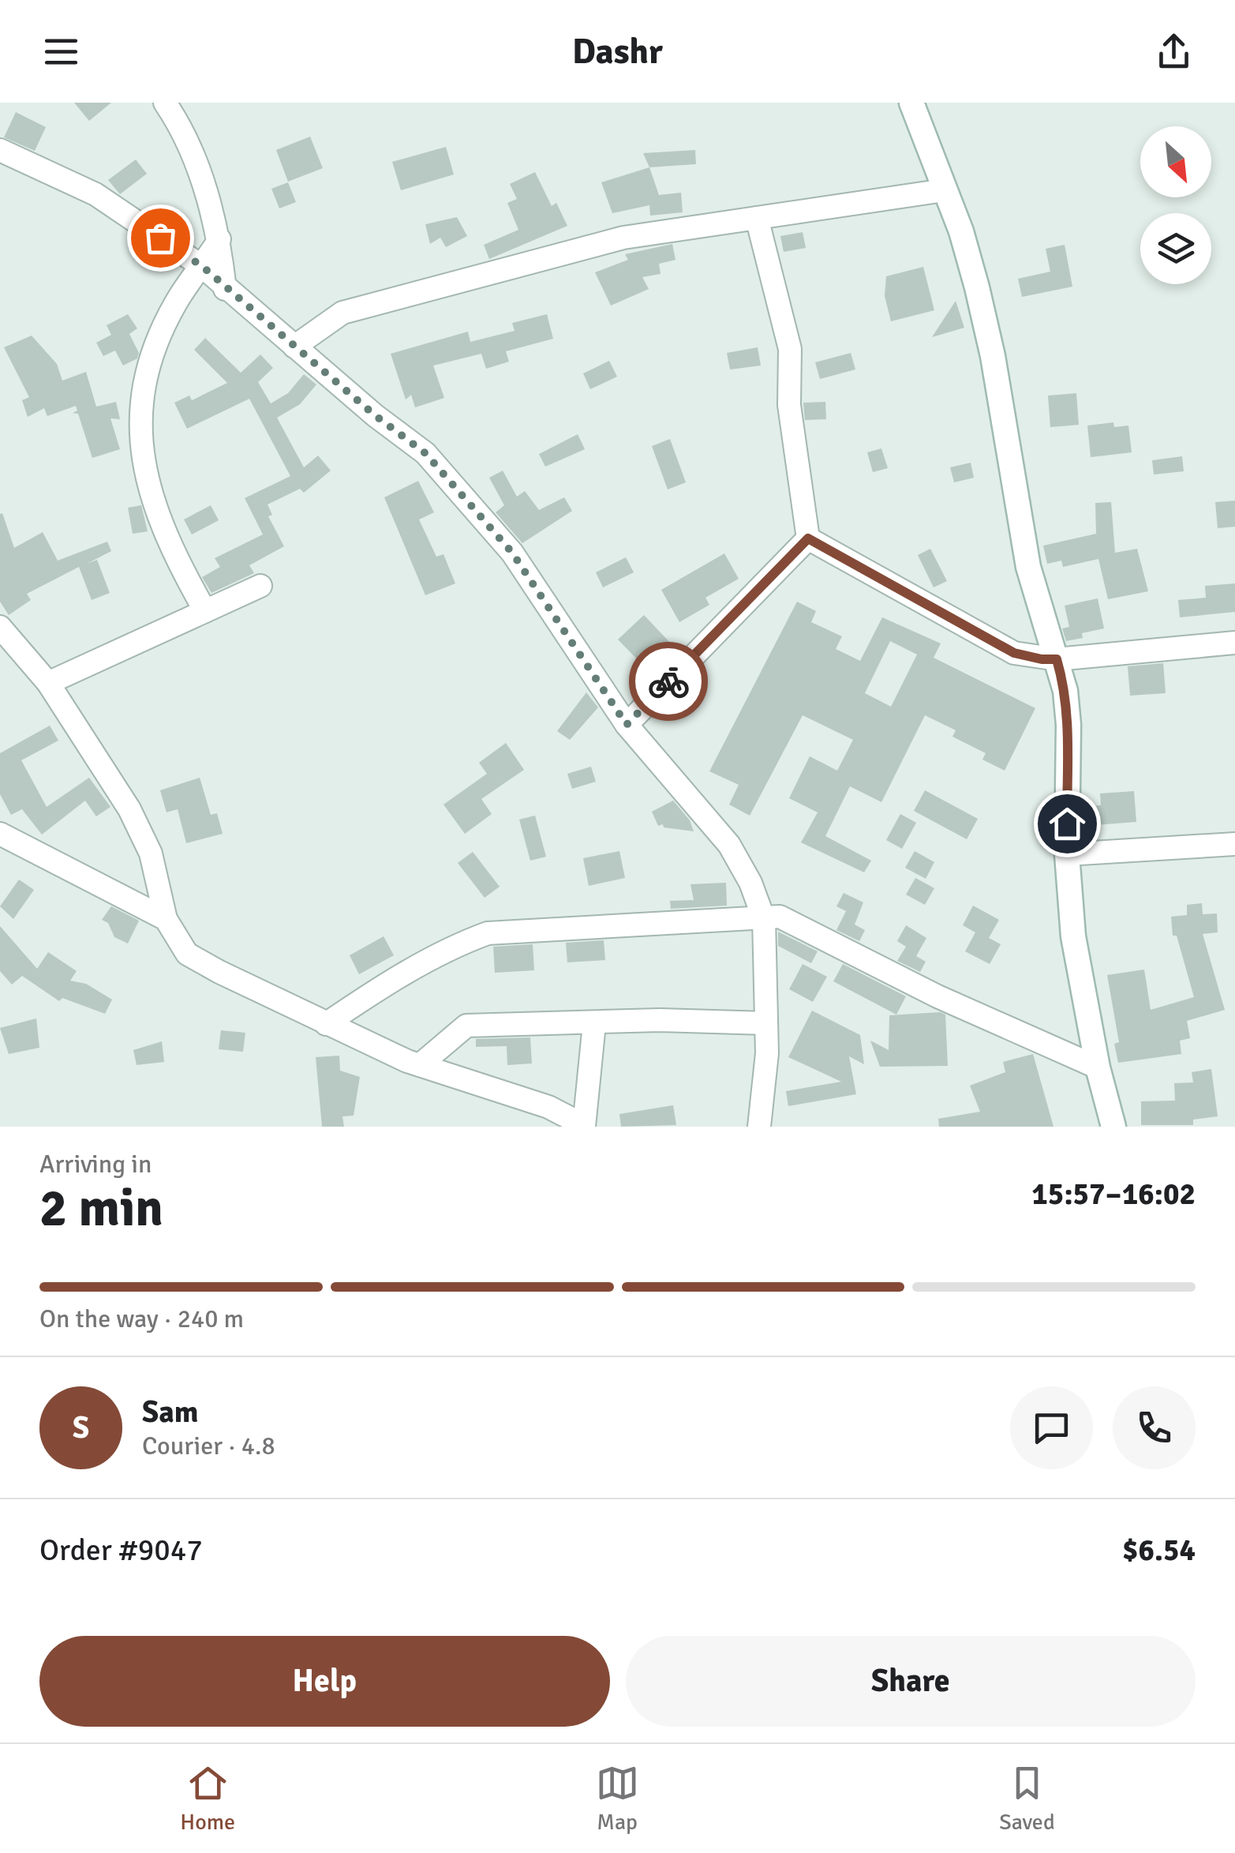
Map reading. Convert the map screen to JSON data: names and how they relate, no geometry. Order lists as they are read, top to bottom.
{
  "north": "bottom right",
  "page": {
    "header": "Dashr",
    "heading": ["2 min", "Arriving in", "15:57–16:02"],
    "panel": [
      "Sam",
      "Courier · 4.8",
      "Order #9047",
      "$6.54"
    ],
    "bar": "On the way · 240 m",
    "round": "S",
    "buttons": ["Help", "Share"],
    "tabs": ["Home", "Map", "Saved"]
  }
}
